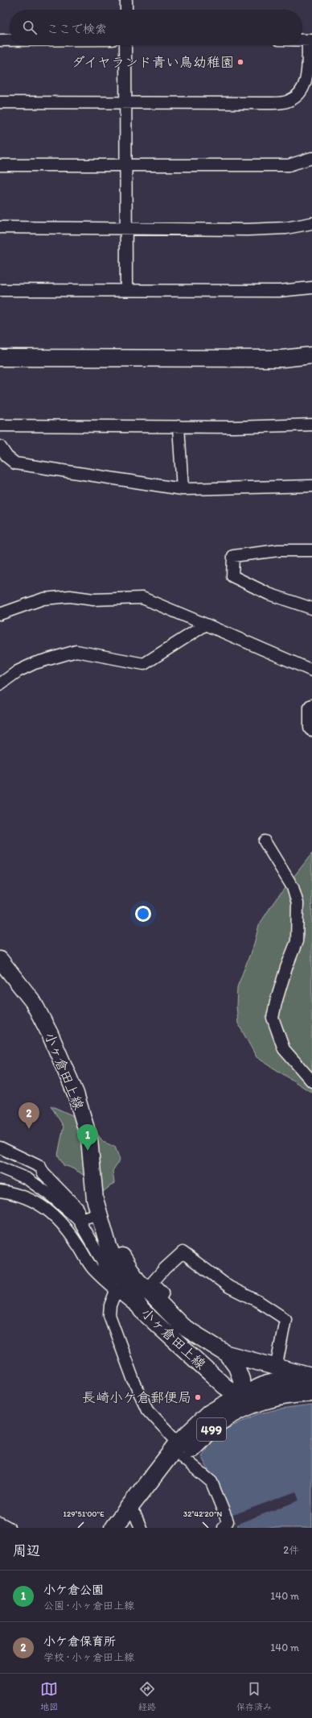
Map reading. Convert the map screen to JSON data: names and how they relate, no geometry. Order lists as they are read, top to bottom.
{
  "streets": {
    "highway": ["499"],
    "main road": ["小ヶ倉田上線"]
  },
  "crossings": [
    ["小ヶ倉田上線", "499"]
  ],
  "places": ["ダイヤランド青い鳥幼稚園", "長崎小ケ倉郵便局"],
  "page": {
    "search": "ここで検索",
    "pins": ["2", "1"],
    "heading": ["周辺", "2件"],
    "list": [
      {
        "mark": "1",
        "name": "小ケ倉公園",
        "note": "公園 · 小ヶ倉田上線",
        "value": "140 m"
      },
      {
        "mark": "2",
        "name": "小ケ倉保育所",
        "note": "学校 · 小ヶ倉田上線",
        "value": "140 m"
      }
    ],
    "nav": ["地図", "経路", "保存済み"]
  },
  "coordinates": ["129°51'00\"E", "32°42'20\"N"]
}
